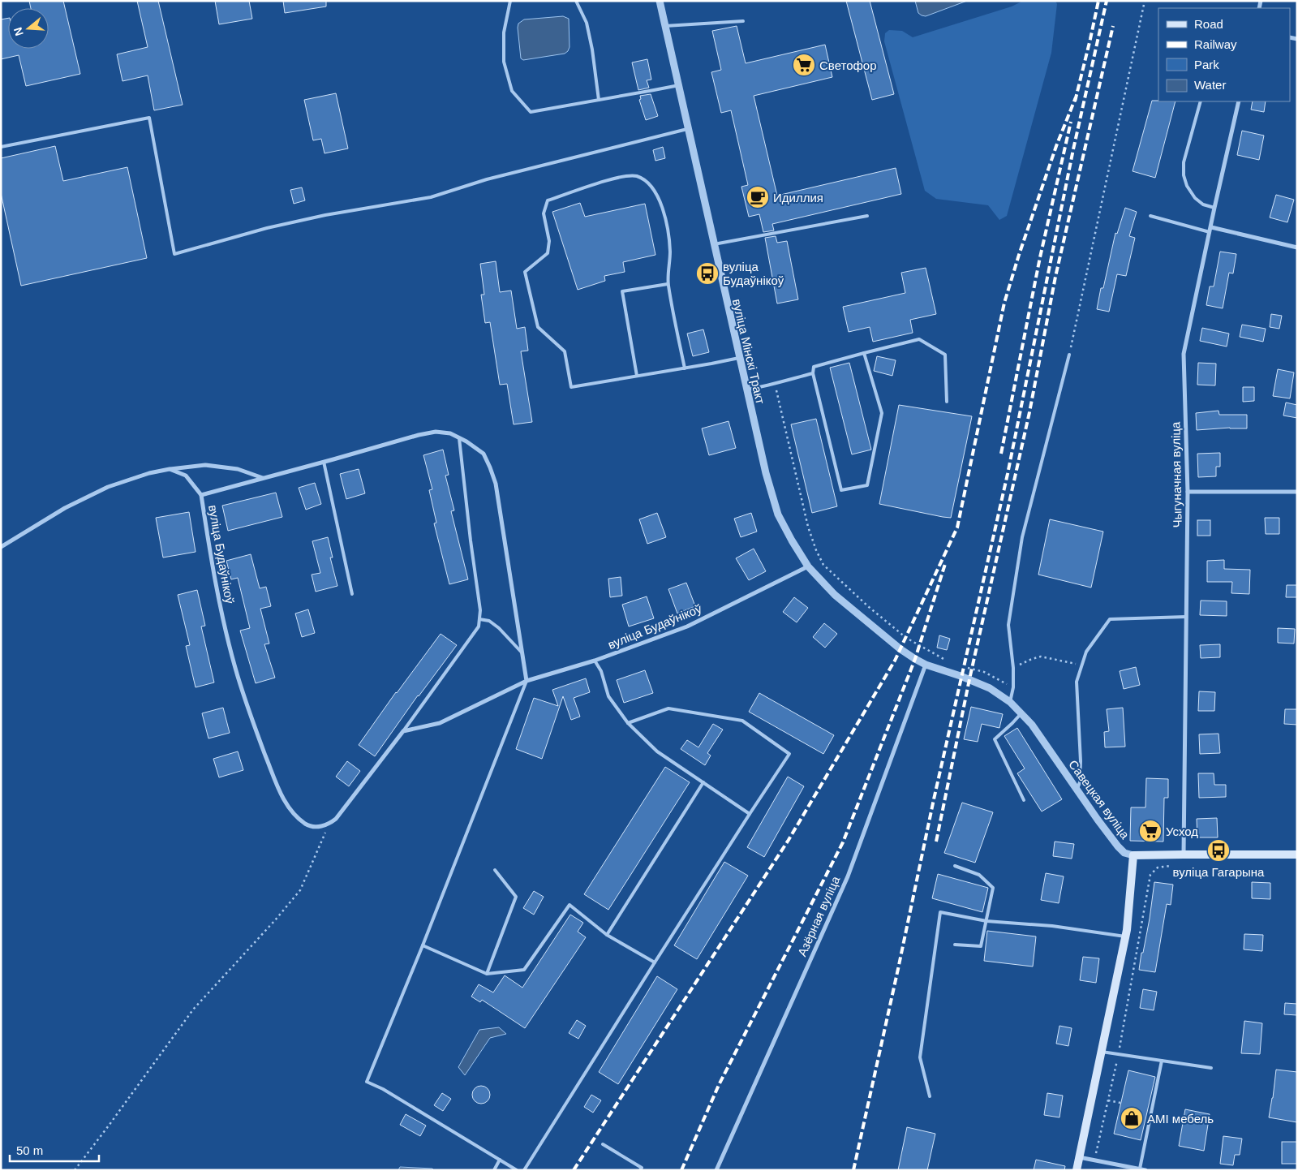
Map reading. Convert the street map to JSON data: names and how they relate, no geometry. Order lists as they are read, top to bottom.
{
  "streets": {
    "street": [
      "вуліца Мінскі Тракт",
      "Чыгуначная вуліца",
      "вуліца Будаўнікоў",
      "Савецкая вуліца",
      "Азёрная вуліца"
    ]
  },
  "crossings": [
    ["вуліца Мінскі Тракт", "вуліца Будаўнікоў"],
    ["вуліца Мінскі Тракт", "Савецкая вуліца"],
    ["Савецкая вуліца", "Азёрная вуліца"]
  ],
  "places": {
    "supermarket": ["Светофор", "Усход"],
    "cafe": ["Идиллия"],
    "bus stop": ["вуліца Будаўнікоў", "вуліца Гагарына"],
    "shop": ["AMI мебель"]
  },
  "legend": [
    "Road",
    "Railway",
    "Park",
    "Water"
  ],
  "scale_bar": "50 m",
  "north": "left"
}
